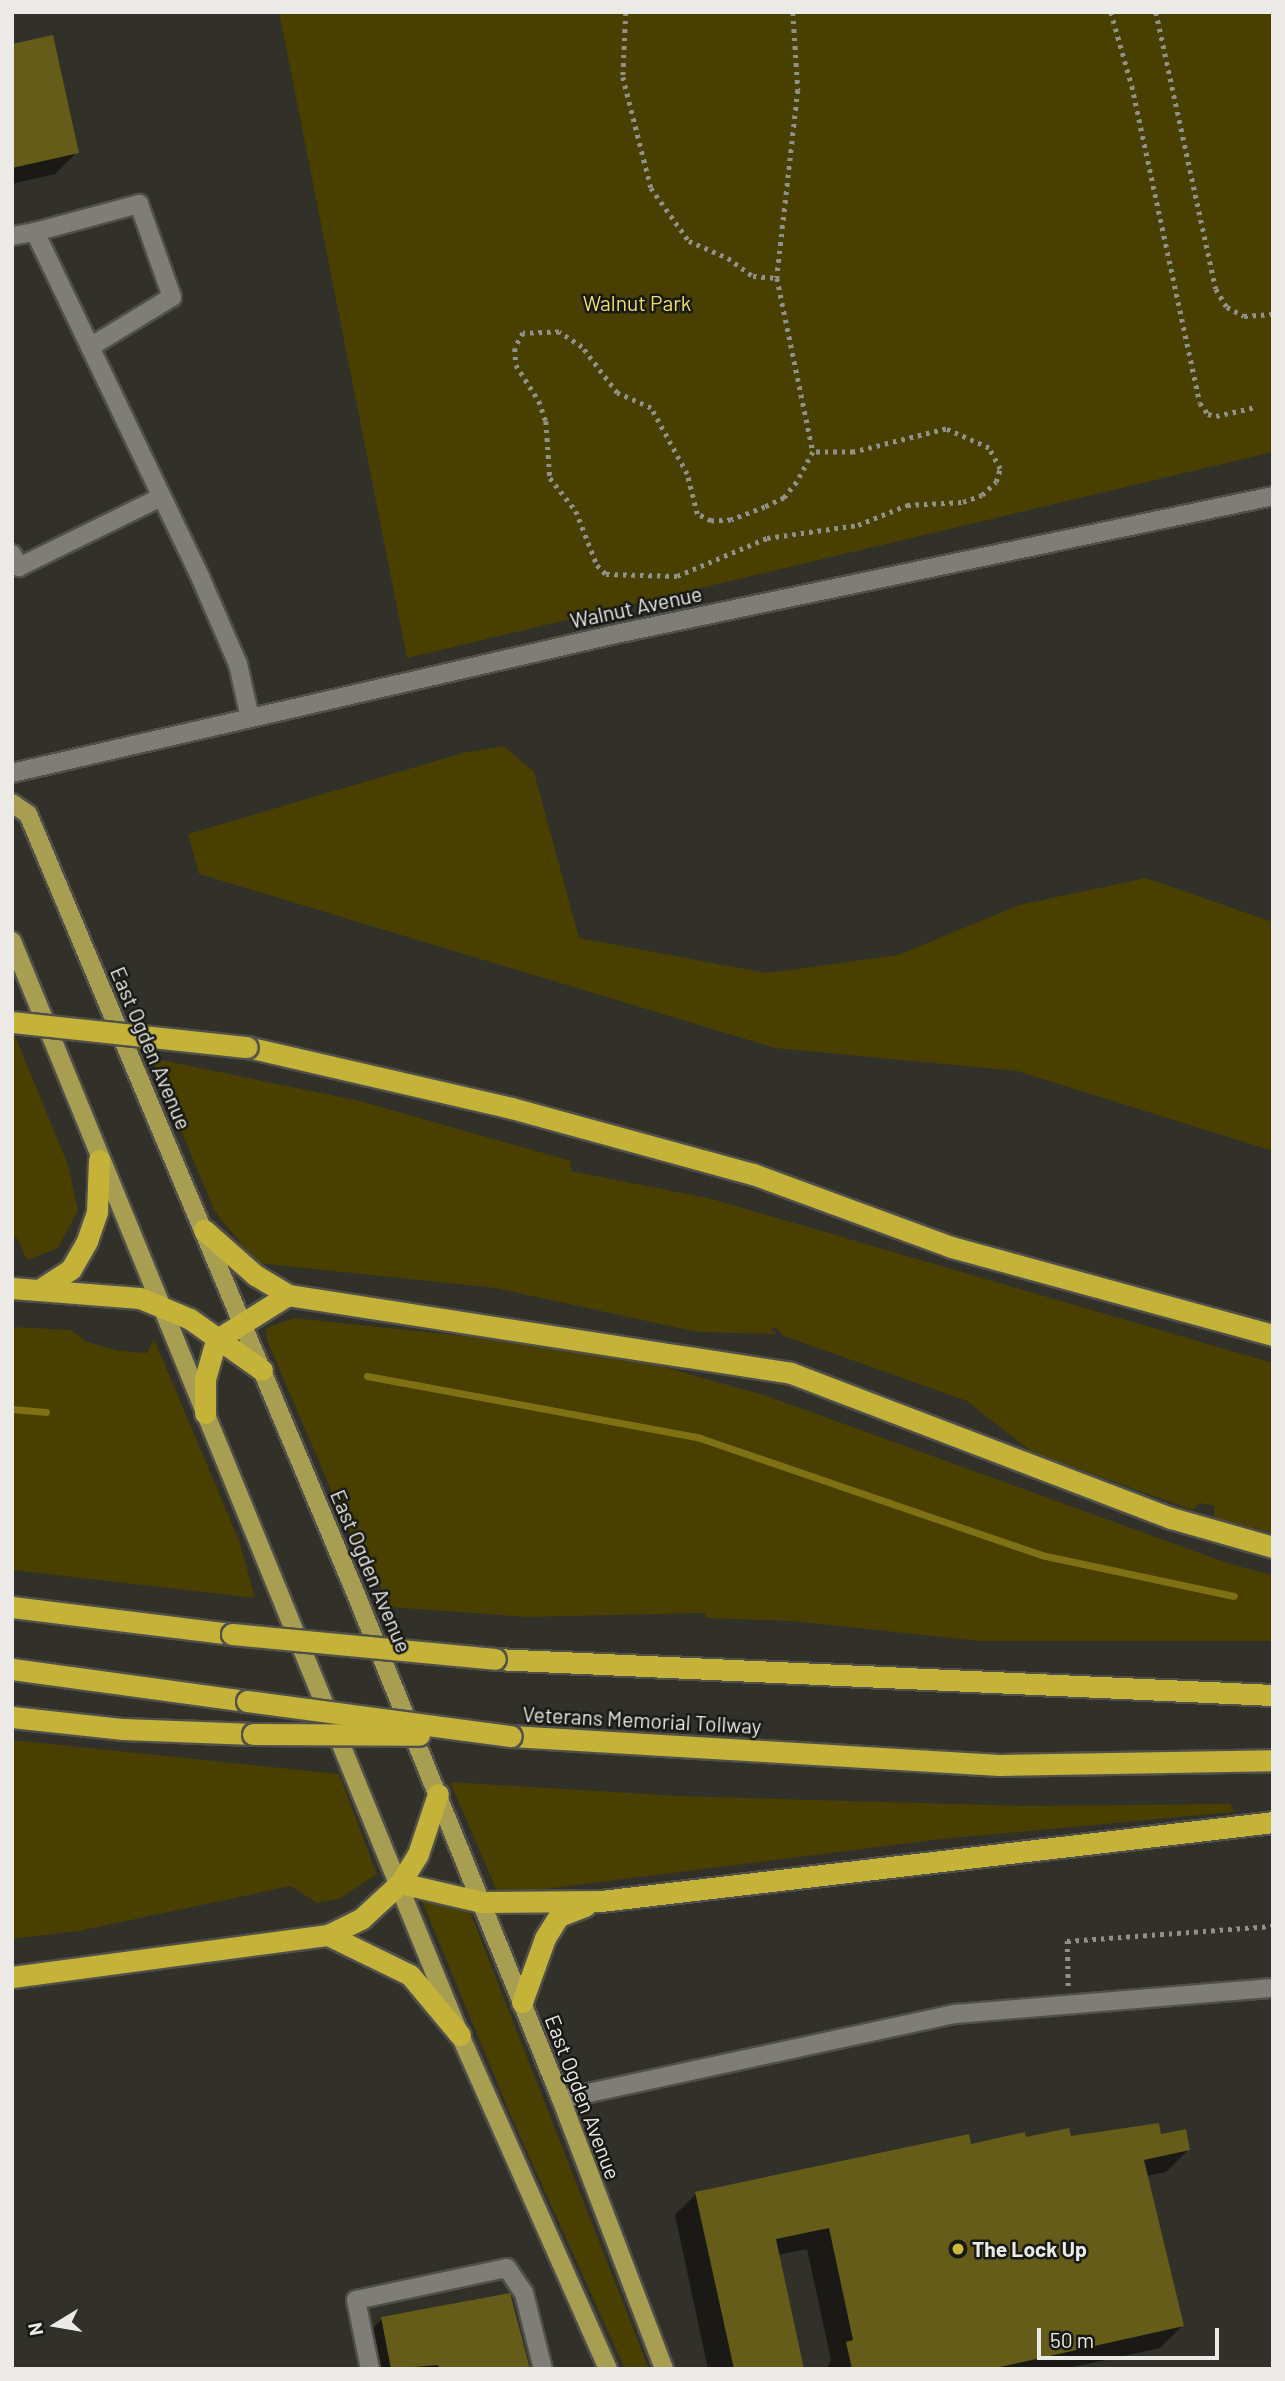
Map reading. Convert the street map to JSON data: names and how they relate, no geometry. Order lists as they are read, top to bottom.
{
  "streets": {
    "highway": ["Veterans Memorial Tollway"],
    "main road": ["East Ogden Avenue"],
    "street": ["Walnut Avenue"]
  },
  "parks": ["Walnut Park"],
  "places": ["The Lock Up"],
  "scale_bar": "50 m",
  "north": "left"
}
